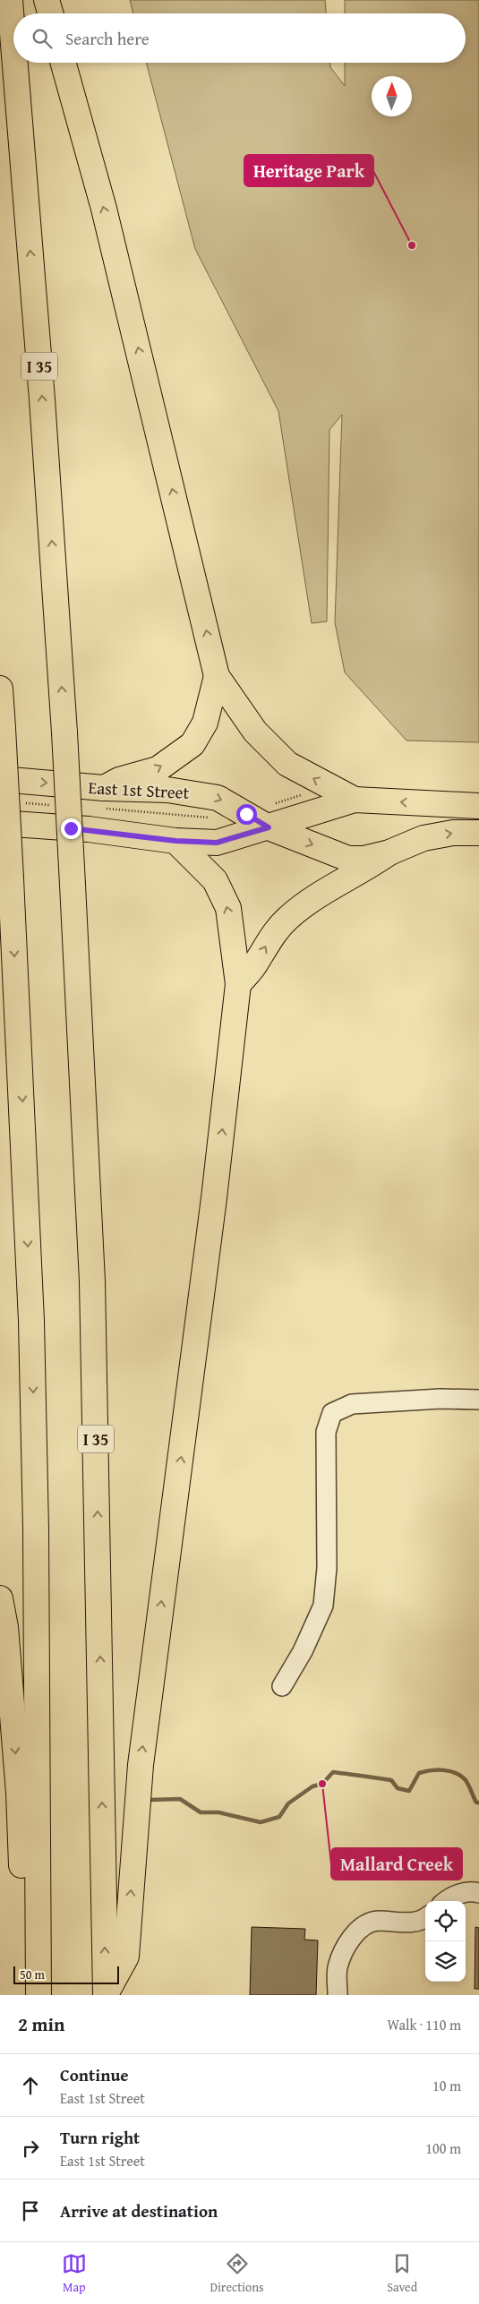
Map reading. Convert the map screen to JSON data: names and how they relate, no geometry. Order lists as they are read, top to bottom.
{
  "streets": {
    "main road": ["I 35", "East 1st Street"]
  },
  "places": ["Heritage Park", "Mallard Creek"],
  "scale_bar": "50 m",
  "north": "top",
  "page": {
    "search": "Search here",
    "scale": "50 m",
    "heading": ["2 min", "Walk · 110 m"],
    "list": [
      ["Continue", "East 1st Street", "10 m"],
      ["Turn right", "East 1st Street", "100 m"],
      "Arrive at destination"
    ],
    "nav": ["Map", "Directions", "Saved"]
  }
}
